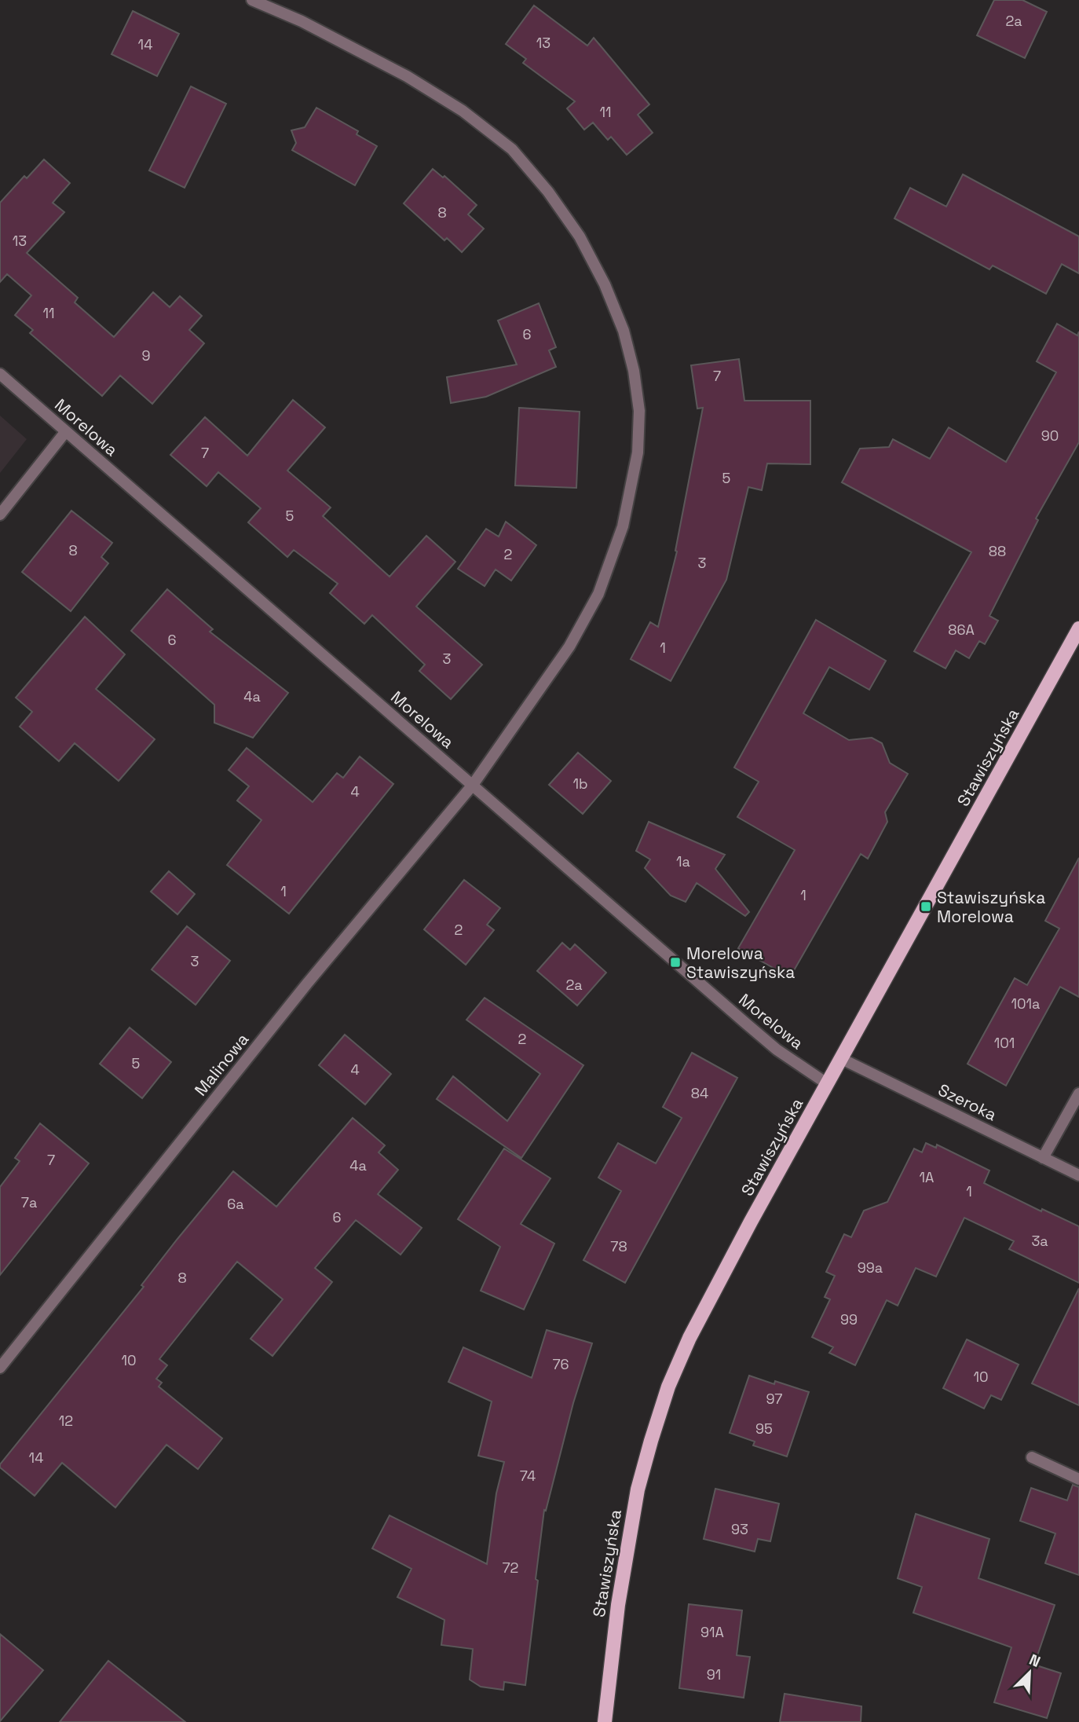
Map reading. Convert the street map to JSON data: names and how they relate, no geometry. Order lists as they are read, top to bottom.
{
  "streets": {
    "main road": ["Stawiszyńska"],
    "street": ["Morelowa", "Malinowa", "Szeroka"]
  },
  "crossings": [
    ["Morelowa", "Stawiszyńska"],
    ["Morelowa", "Malinowa"],
    ["Stawiszyńska", "Szeroka"]
  ],
  "places": {
    "transit": ["Stawiszyńska Morelowa", "Morelowa Stawiszyńska"]
  },
  "house_numbers": [
    "2a",
    "13",
    "14",
    "11",
    "8",
    "13",
    "11",
    "6",
    "9",
    "7",
    "90",
    "7",
    "5",
    "5",
    "8",
    "88",
    "2",
    "3",
    "86A",
    "6",
    "1",
    "3",
    "4a",
    "1b",
    "4",
    "1a",
    "1",
    "1",
    "2",
    "3",
    "2a",
    "101a",
    "2",
    "101",
    "5",
    "4",
    "84",
    "7",
    "4a",
    "1A",
    "1",
    "7a",
    "6a",
    "6",
    "3a",
    "78",
    "99a",
    "8",
    "99",
    "10",
    "76",
    "10",
    "97",
    "12",
    "95",
    "14",
    "74",
    "93",
    "72",
    "91A",
    "91"
  ],
  "north": "top right"
}
